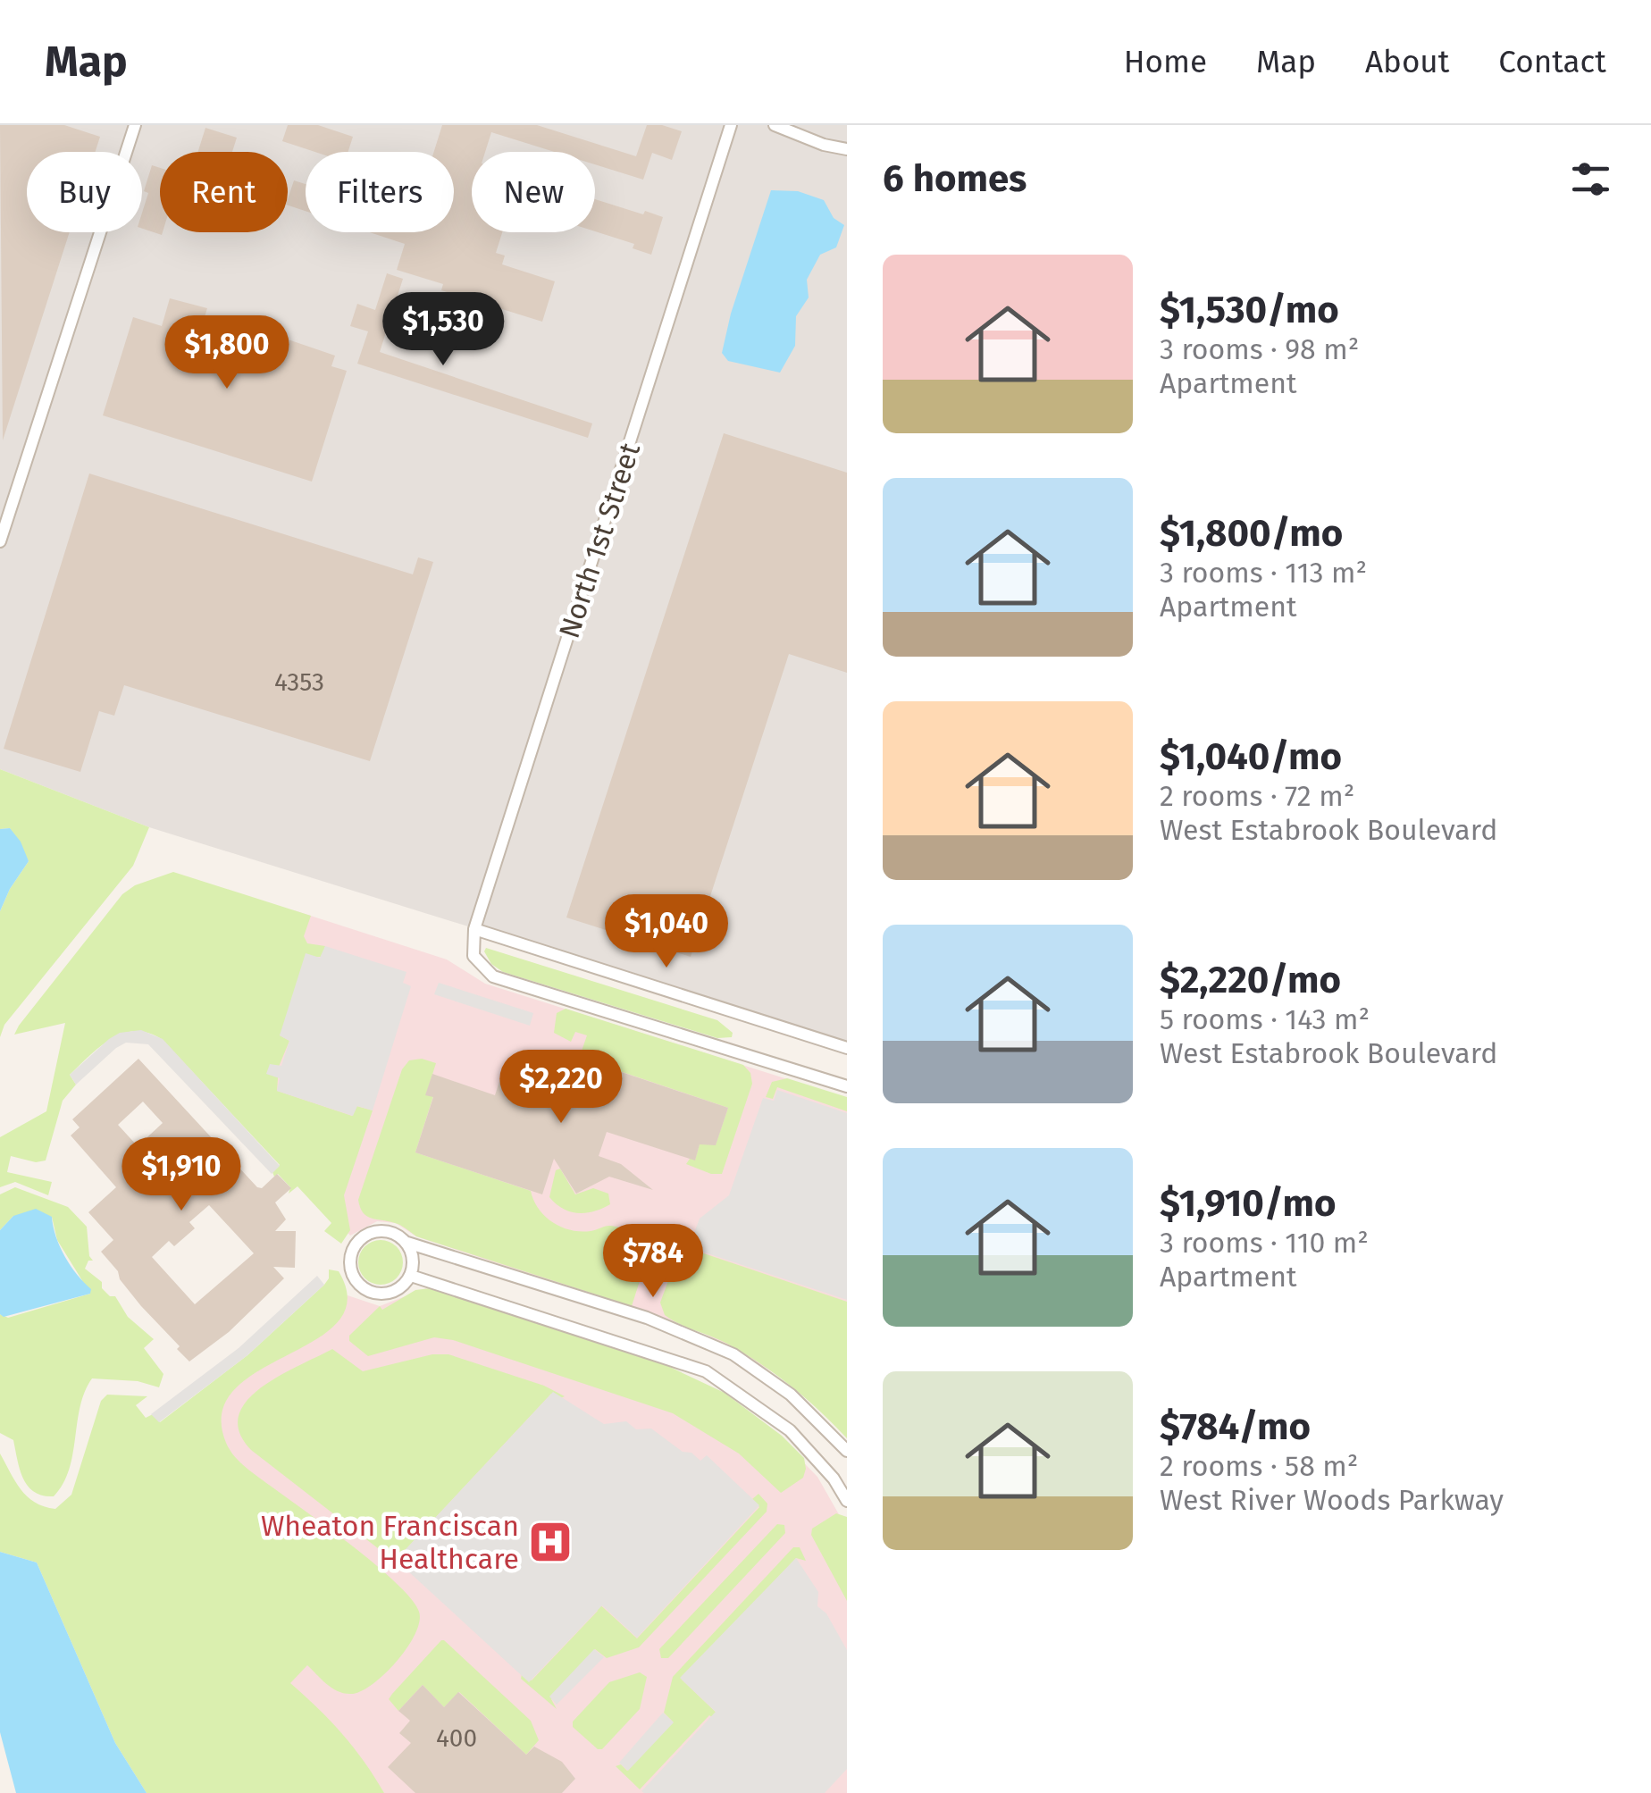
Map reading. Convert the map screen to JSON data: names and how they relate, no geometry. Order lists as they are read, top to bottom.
{
  "streets": {
    "street": ["North 1st Street"]
  },
  "places": {
    "hospital": ["Wheaton Franciscan Healthcare"]
  },
  "house_numbers": ["4353", "400"],
  "page": {
    "header": "Map",
    "nav": [
      "Home",
      "Map",
      "About",
      "Contact"
    ],
    "heading": "6 homes",
    "chip": [
      "Buy",
      "Rent",
      "Filters",
      "New"
    ],
    "list": [
      {
        "name": "$1,530/mo",
        "note": "3 rooms · 98 m² · Apartment"
      },
      {
        "name": "$1,800/mo",
        "note": "3 rooms · 113 m² · Apartment"
      },
      {
        "name": "$1,040/mo",
        "note": "2 rooms · 72 m² · West Estabrook Boulevard"
      },
      {
        "name": "$2,220/mo",
        "note": "5 rooms · 143 m² · West Estabrook Boulevard"
      },
      {
        "name": "$1,910/mo",
        "note": "3 rooms · 110 m² · Apartment"
      },
      {
        "name": "$784/mo",
        "note": "2 rooms · 58 m² · West River Woods Parkway"
      }
    ],
    "price": [
      "$1,530",
      "$1,800",
      "$1,040",
      "$2,220",
      "$1,910",
      "$784"
    ]
  }
}
